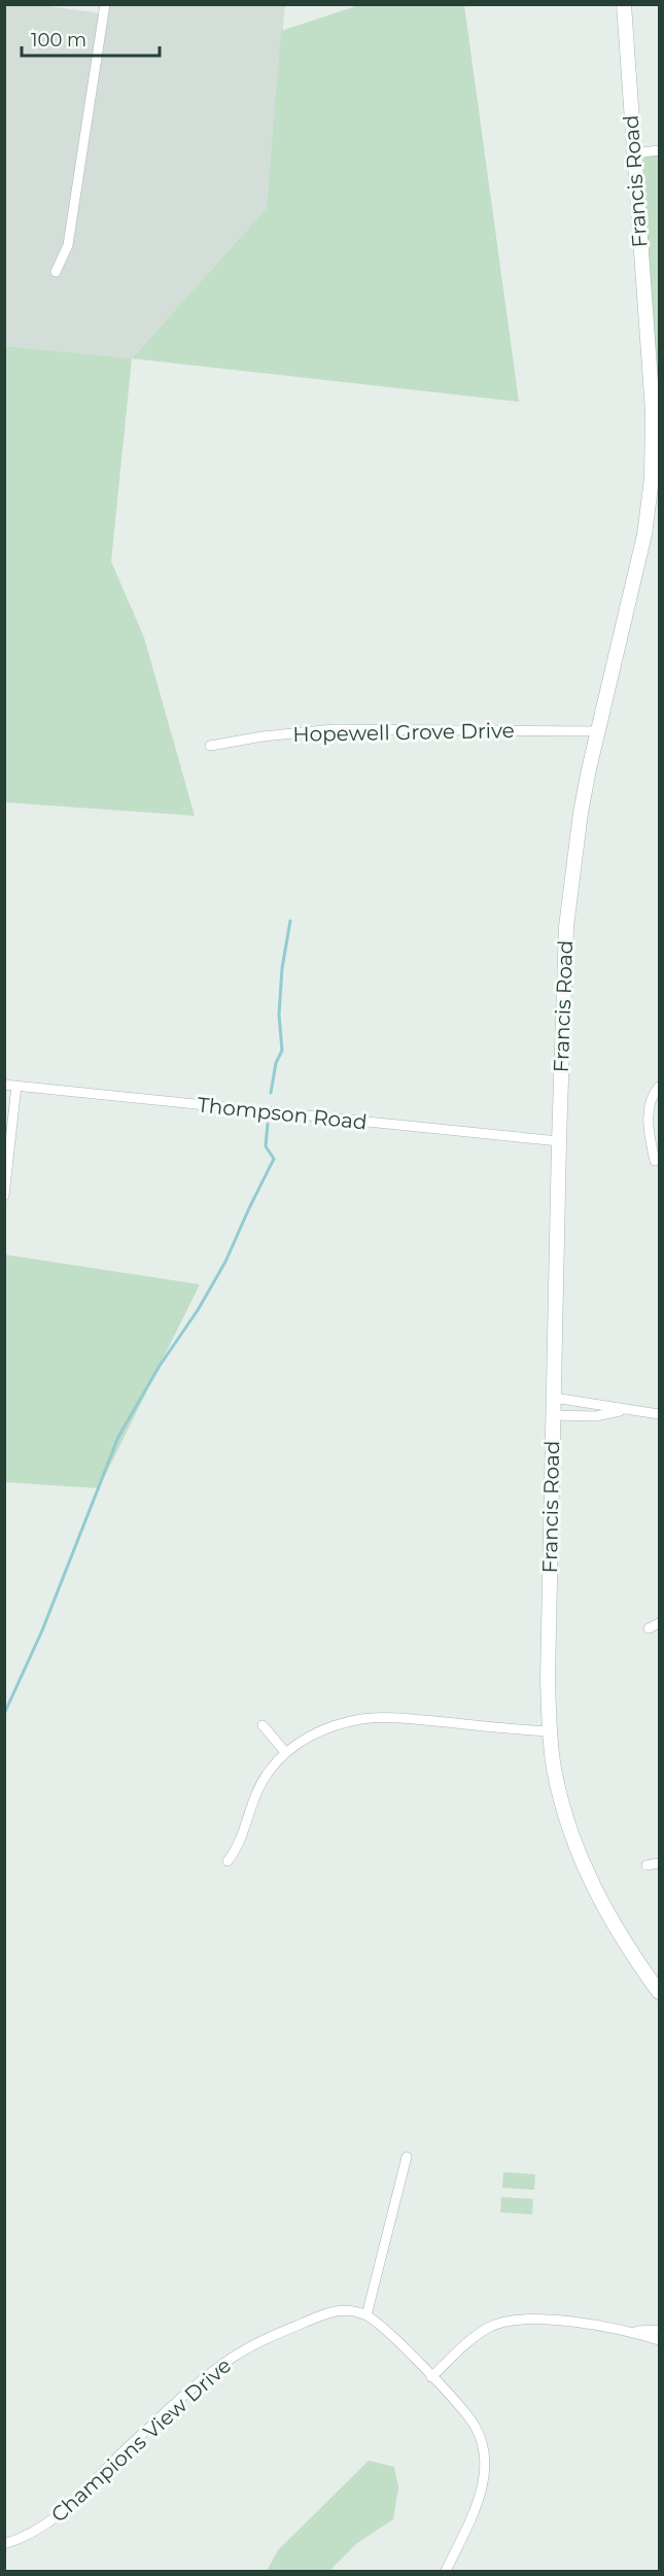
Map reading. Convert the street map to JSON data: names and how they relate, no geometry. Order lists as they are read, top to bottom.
{
  "streets": {
    "street": [
      "Francis Road",
      "Hopewell Grove Drive",
      "Thompson Road",
      "Champions View Drive"
    ]
  },
  "crossings": [
    ["Francis Road", "Hopewell Grove Drive"],
    ["Francis Road", "Thompson Road"]
  ],
  "scale_bar": "100 m"
}
